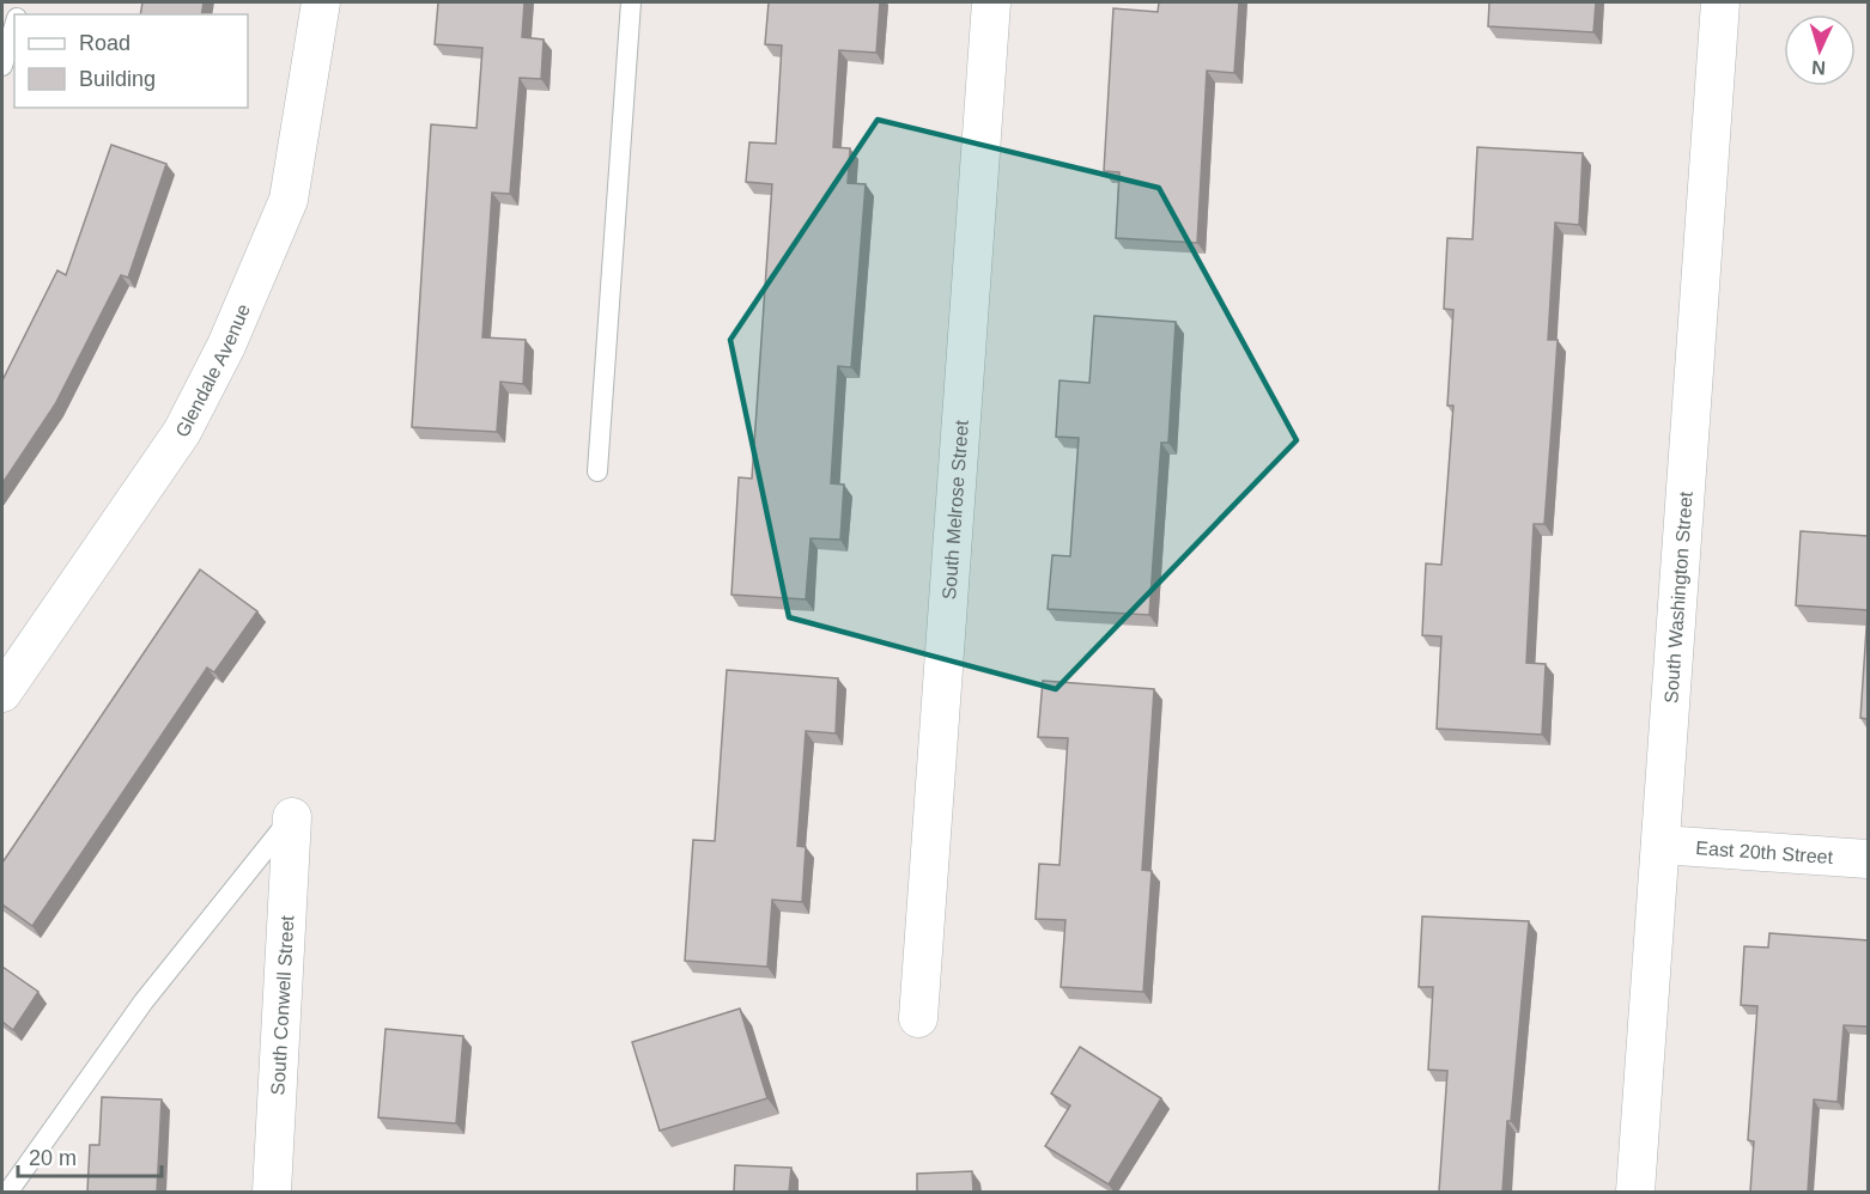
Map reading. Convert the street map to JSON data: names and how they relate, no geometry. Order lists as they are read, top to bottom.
{
  "streets": {
    "street": [
      "Glendale Avenue",
      "South Melrose Street",
      "South Washington Street",
      "East 20th Street",
      "South Conwell Street"
    ]
  },
  "crossings": [
    ["South Washington Street", "East 20th Street"]
  ],
  "legend": ["Road", "Building"],
  "scale_bar": "20 m",
  "north": "bottom"
}
